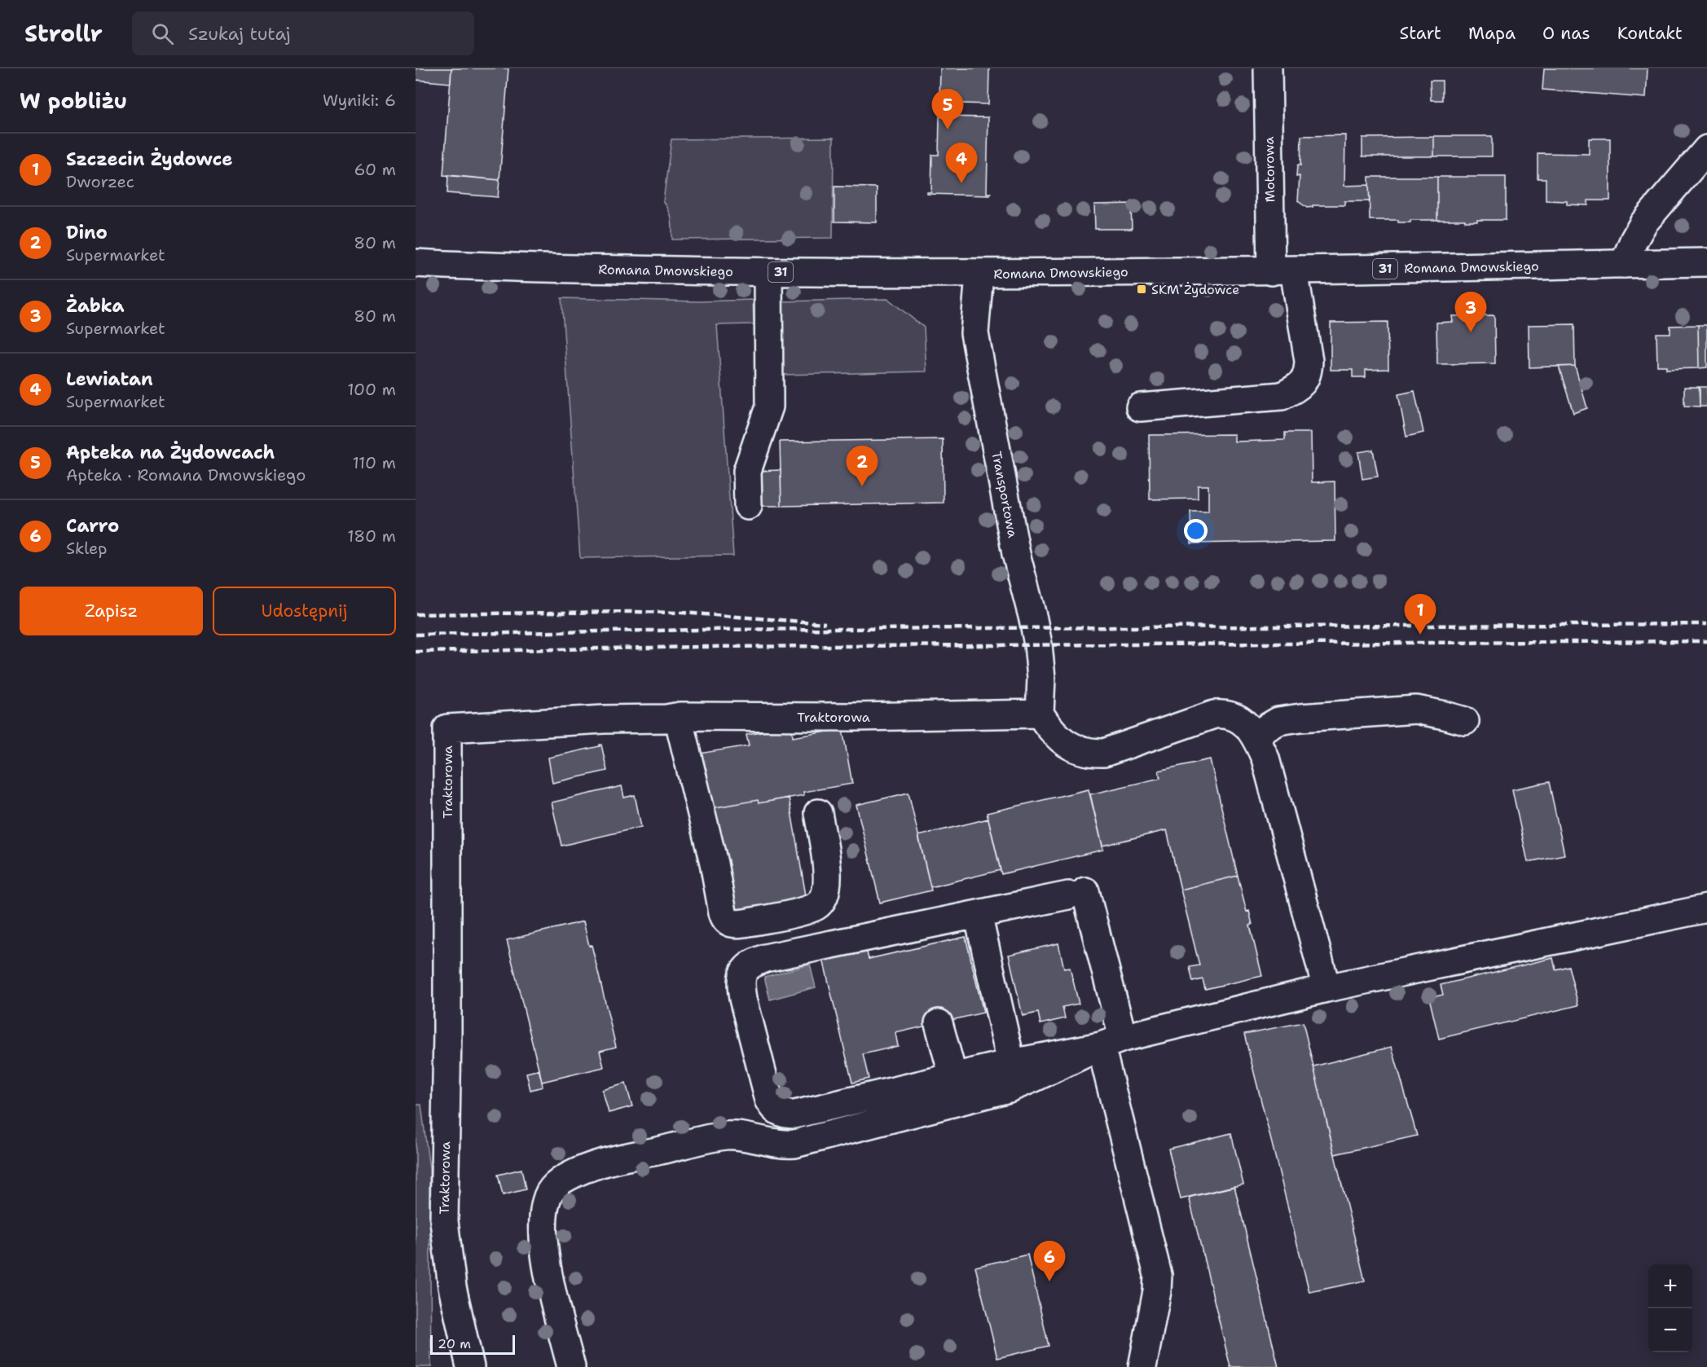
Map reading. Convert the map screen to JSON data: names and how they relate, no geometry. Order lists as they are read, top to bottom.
{
  "streets": {
    "main road": [
      "Motorowa",
      "Romana Dmowskiego",
      "31",
      "Transportowa",
      "Traktorowa"
    ]
  },
  "crossings": [
    ["Motorowa", "Romana Dmowskiego"],
    ["Romana Dmowskiego", "Transportowa"],
    ["Transportowa", "Traktorowa"]
  ],
  "places": {
    "transit": ["SKM Żydowce"]
  },
  "scale_bar": "20 m",
  "page": {
    "header": "Strollr",
    "search": "Szukaj tutaj",
    "nav": [
      "Start",
      "Mapa",
      "O nas",
      "Kontakt"
    ],
    "heading": ["W pobliżu", "Wyniki: 6"],
    "pins": [
      "5",
      "4",
      "3",
      "2",
      "1",
      "6"
    ],
    "list": [
      {
        "mark": "1",
        "name": "Szczecin Żydowce",
        "note": "Dworzec",
        "value": "60 m"
      },
      {
        "mark": "2",
        "name": "Dino",
        "note": "Supermarket",
        "value": "80 m"
      },
      {
        "mark": "3",
        "name": "Żabka",
        "note": "Supermarket",
        "value": "80 m"
      },
      {
        "mark": "4",
        "name": "Lewiatan",
        "note": "Supermarket",
        "value": "100 m"
      },
      {
        "mark": "5",
        "name": "Apteka na Żydowcach",
        "note": "Apteka · Romana Dmowskiego",
        "value": "110 m"
      },
      {
        "mark": "6",
        "name": "Carro",
        "note": "Sklep",
        "value": "180 m"
      }
    ],
    "buttons": ["Zapisz", "Udostępnij"],
    "map_buttons": ["+", "−"],
    "scale": "20 m"
  }
}
